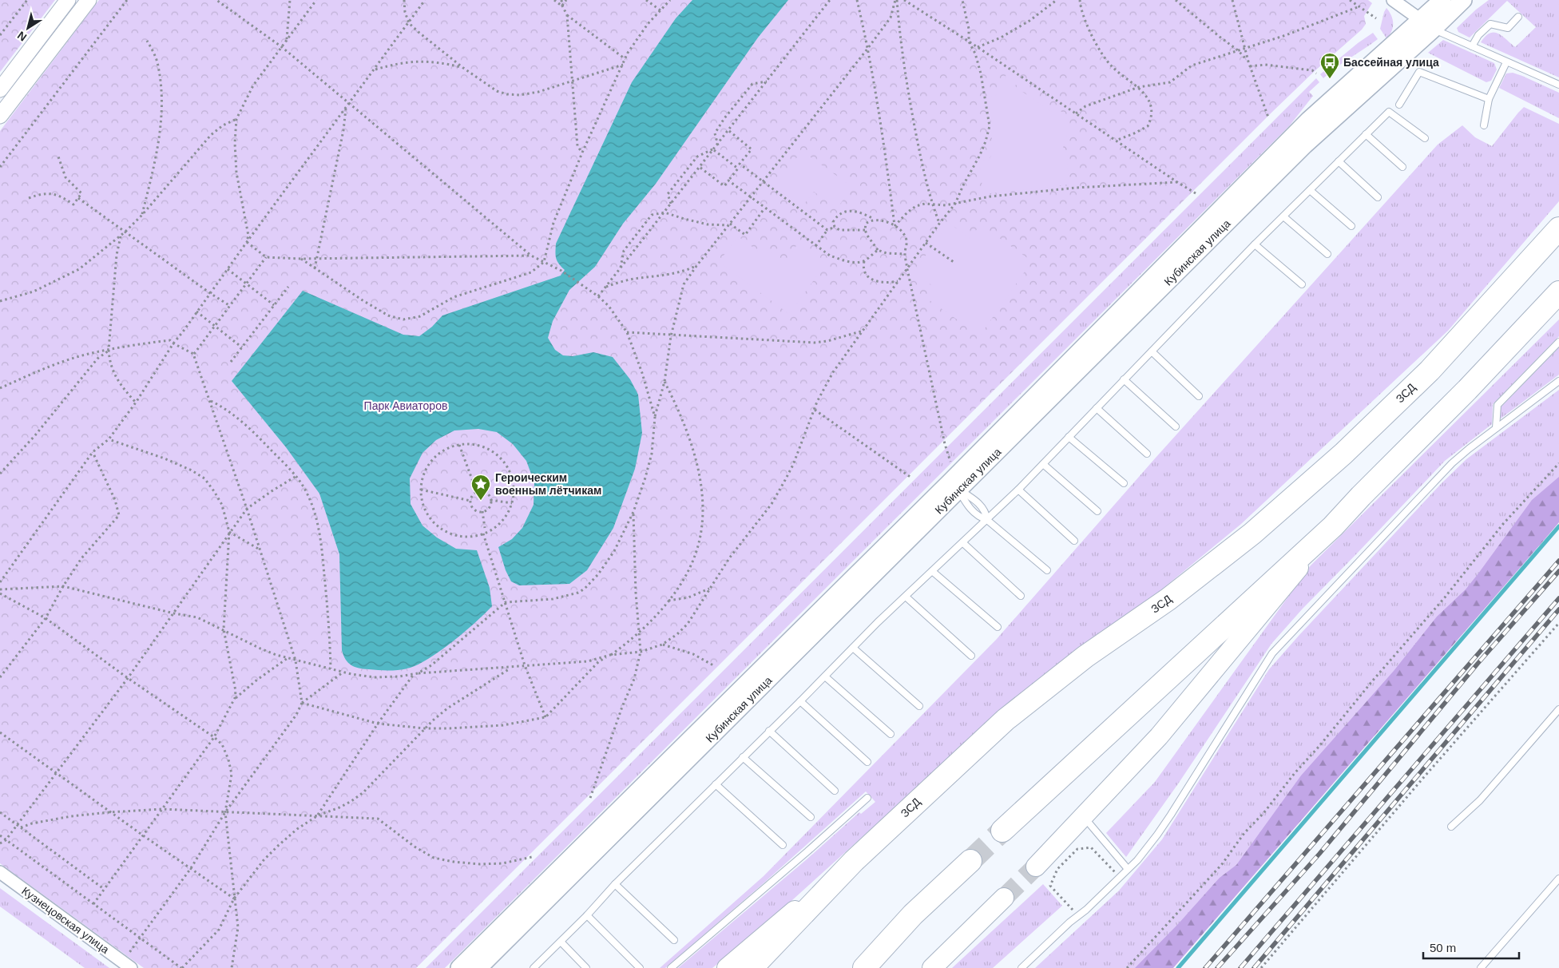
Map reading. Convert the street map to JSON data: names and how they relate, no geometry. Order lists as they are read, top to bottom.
{
  "streets": {
    "highway": ["ЗСД"],
    "main road": ["Кубинская улица"],
    "street": ["Кузнецовская улица"]
  },
  "parks": ["Парк Авиаторов"],
  "places": {
    "bus stop": ["Бассейная улица"],
    "place": ["Героическим военным лётчикам"]
  },
  "scale_bar": "50 m",
  "north": "bottom left"
}
